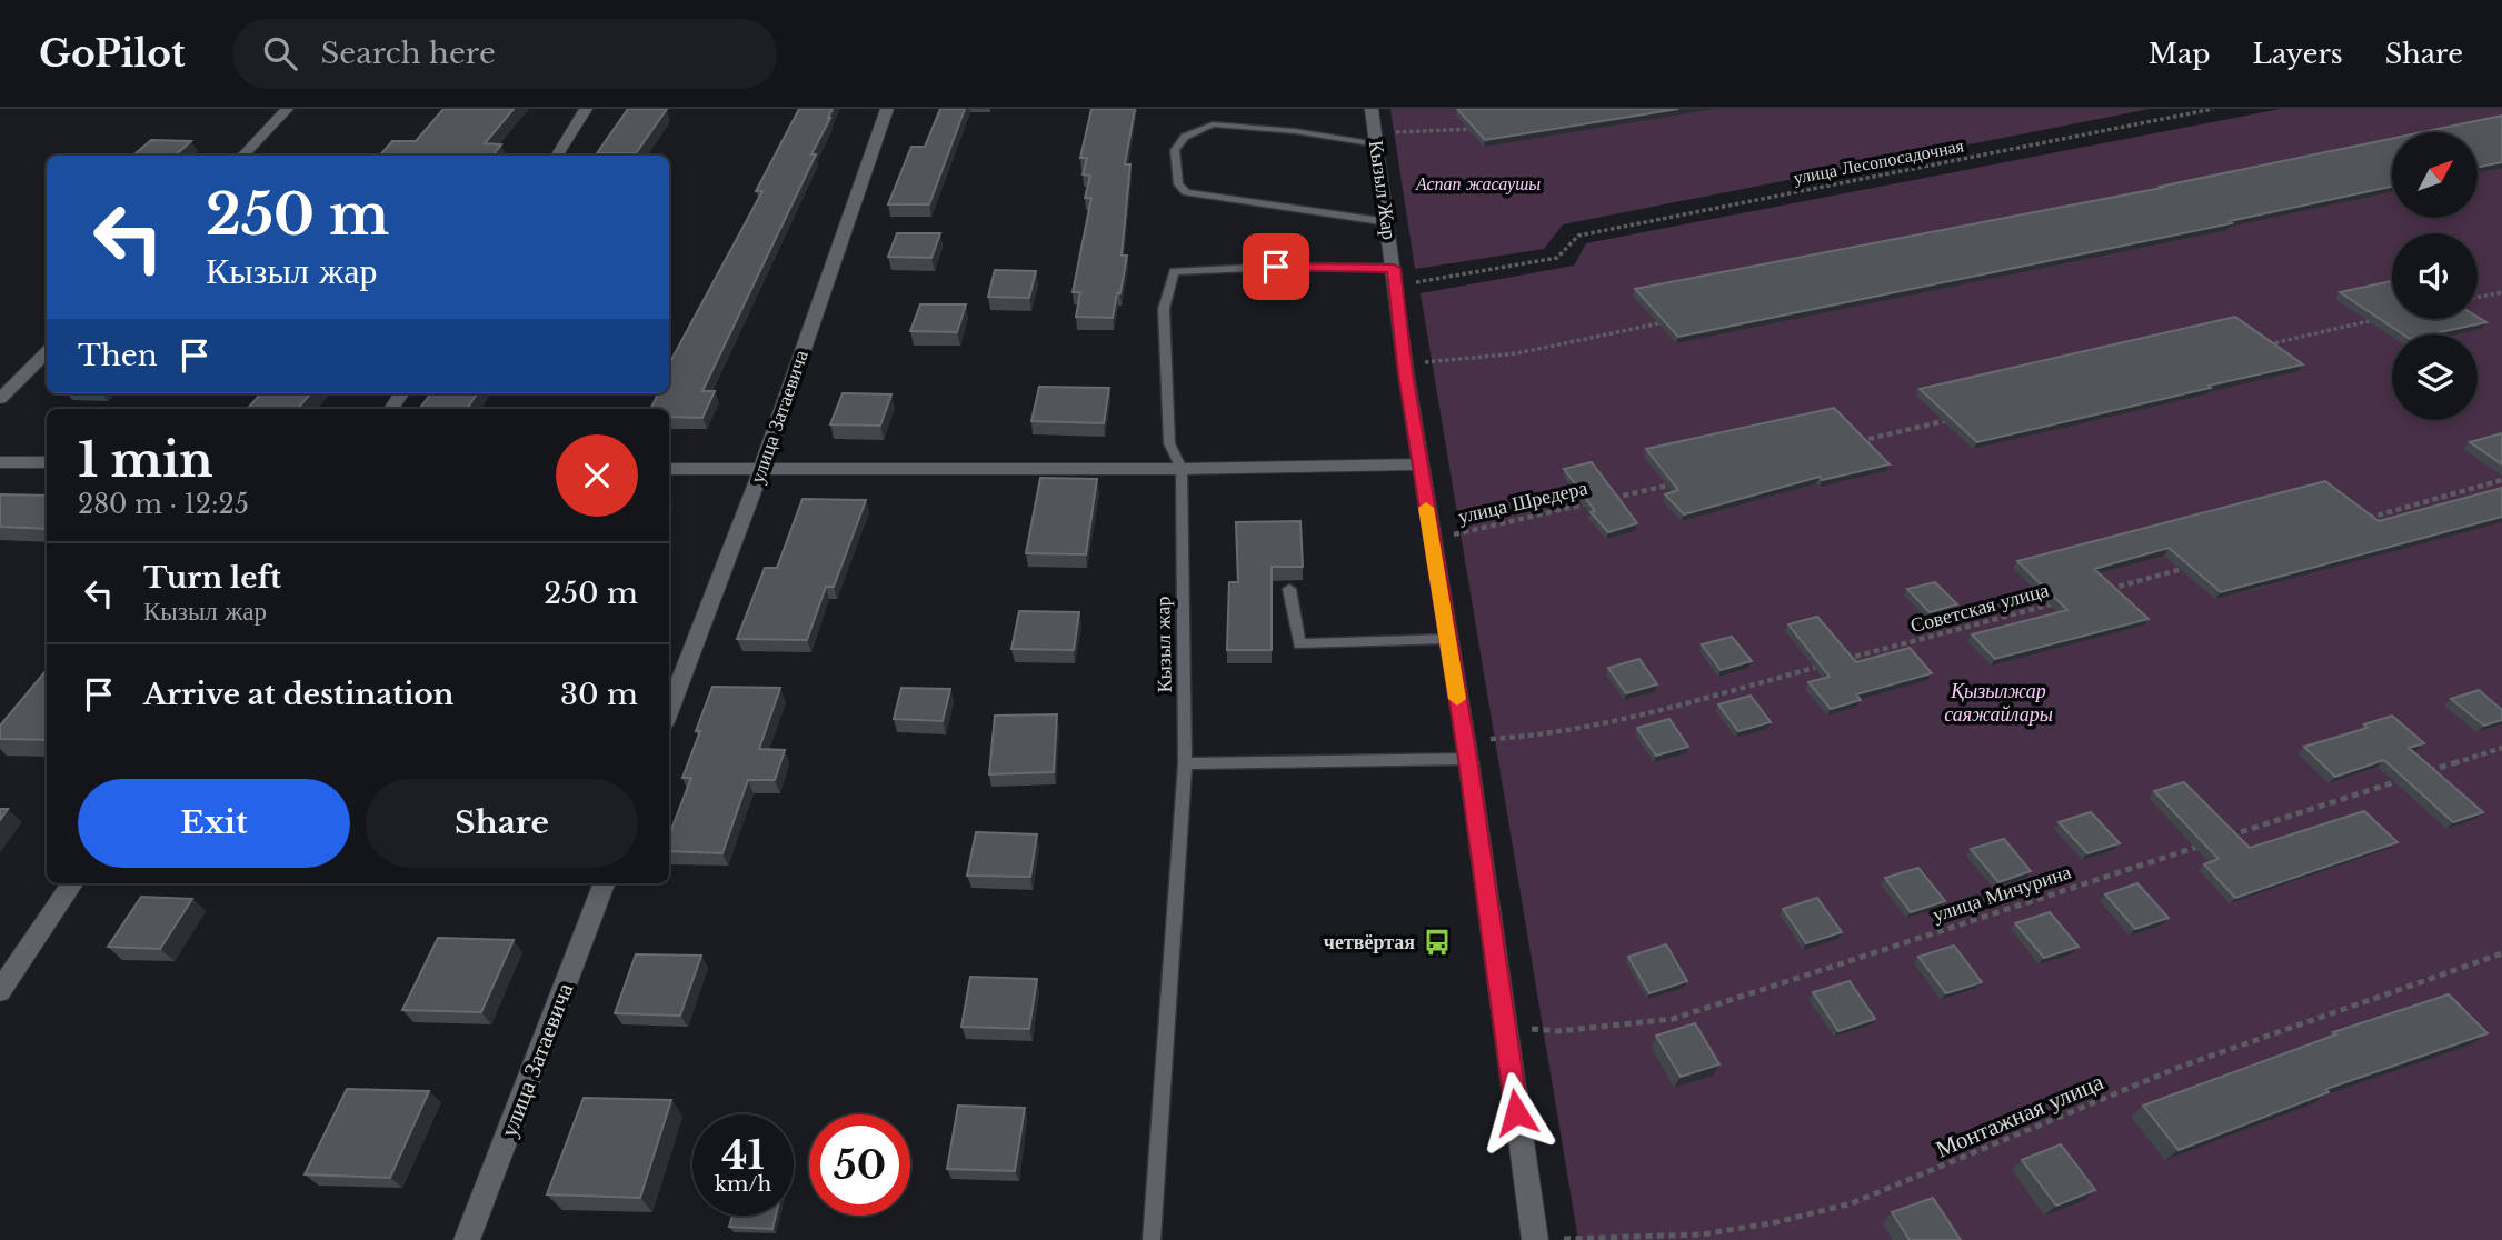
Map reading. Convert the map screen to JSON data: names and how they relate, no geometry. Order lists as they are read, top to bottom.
{
  "streets": {
    "street": ["Кызыл Жар", "улица Затаевича"],
    "lane": ["Кызыл жар"],
    "path": [
      "улица Лесопосадочная",
      "улица Шредера",
      "Советская улица",
      "улица Мичурина",
      "Монтажная улица"
    ]
  },
  "crossings": [
    ["улица Лесопосадочная", "Кызыл Жар"],
    ["улица Лесопосадочная", "Кызыл жар"],
    ["Кызыл Жар", "улица Шредера"],
    ["Кызыл Жар", "Кызыл жар"],
    ["Кызыл Жар", "улица Мичурина"],
    ["Кызыл Жар", "Монтажная улица"]
  ],
  "parks": ["Аспап жасаушы", "Қызылжар саяжайлары"],
  "places": {
    "bus stop": ["четвёртая"]
  },
  "north": "top right",
  "page": {
    "header": "GoPilot",
    "search": "Search here",
    "nav": ["Map", "Layers", "Share"],
    "turn": ["250 m", "Кызыл жар"],
    "then": "Then",
    "heading": ["1 min", "280 m · 12:25"],
    "list": [
      {
        "name": "Turn left",
        "note": "Кызыл жар",
        "value": "250 m"
      },
      {
        "name": "Arrive at destination",
        "value": "30 m"
      }
    ],
    "buttons": ["Exit", "Share"],
    "speed": "41 km/h",
    "limit": "50"
  }
}
